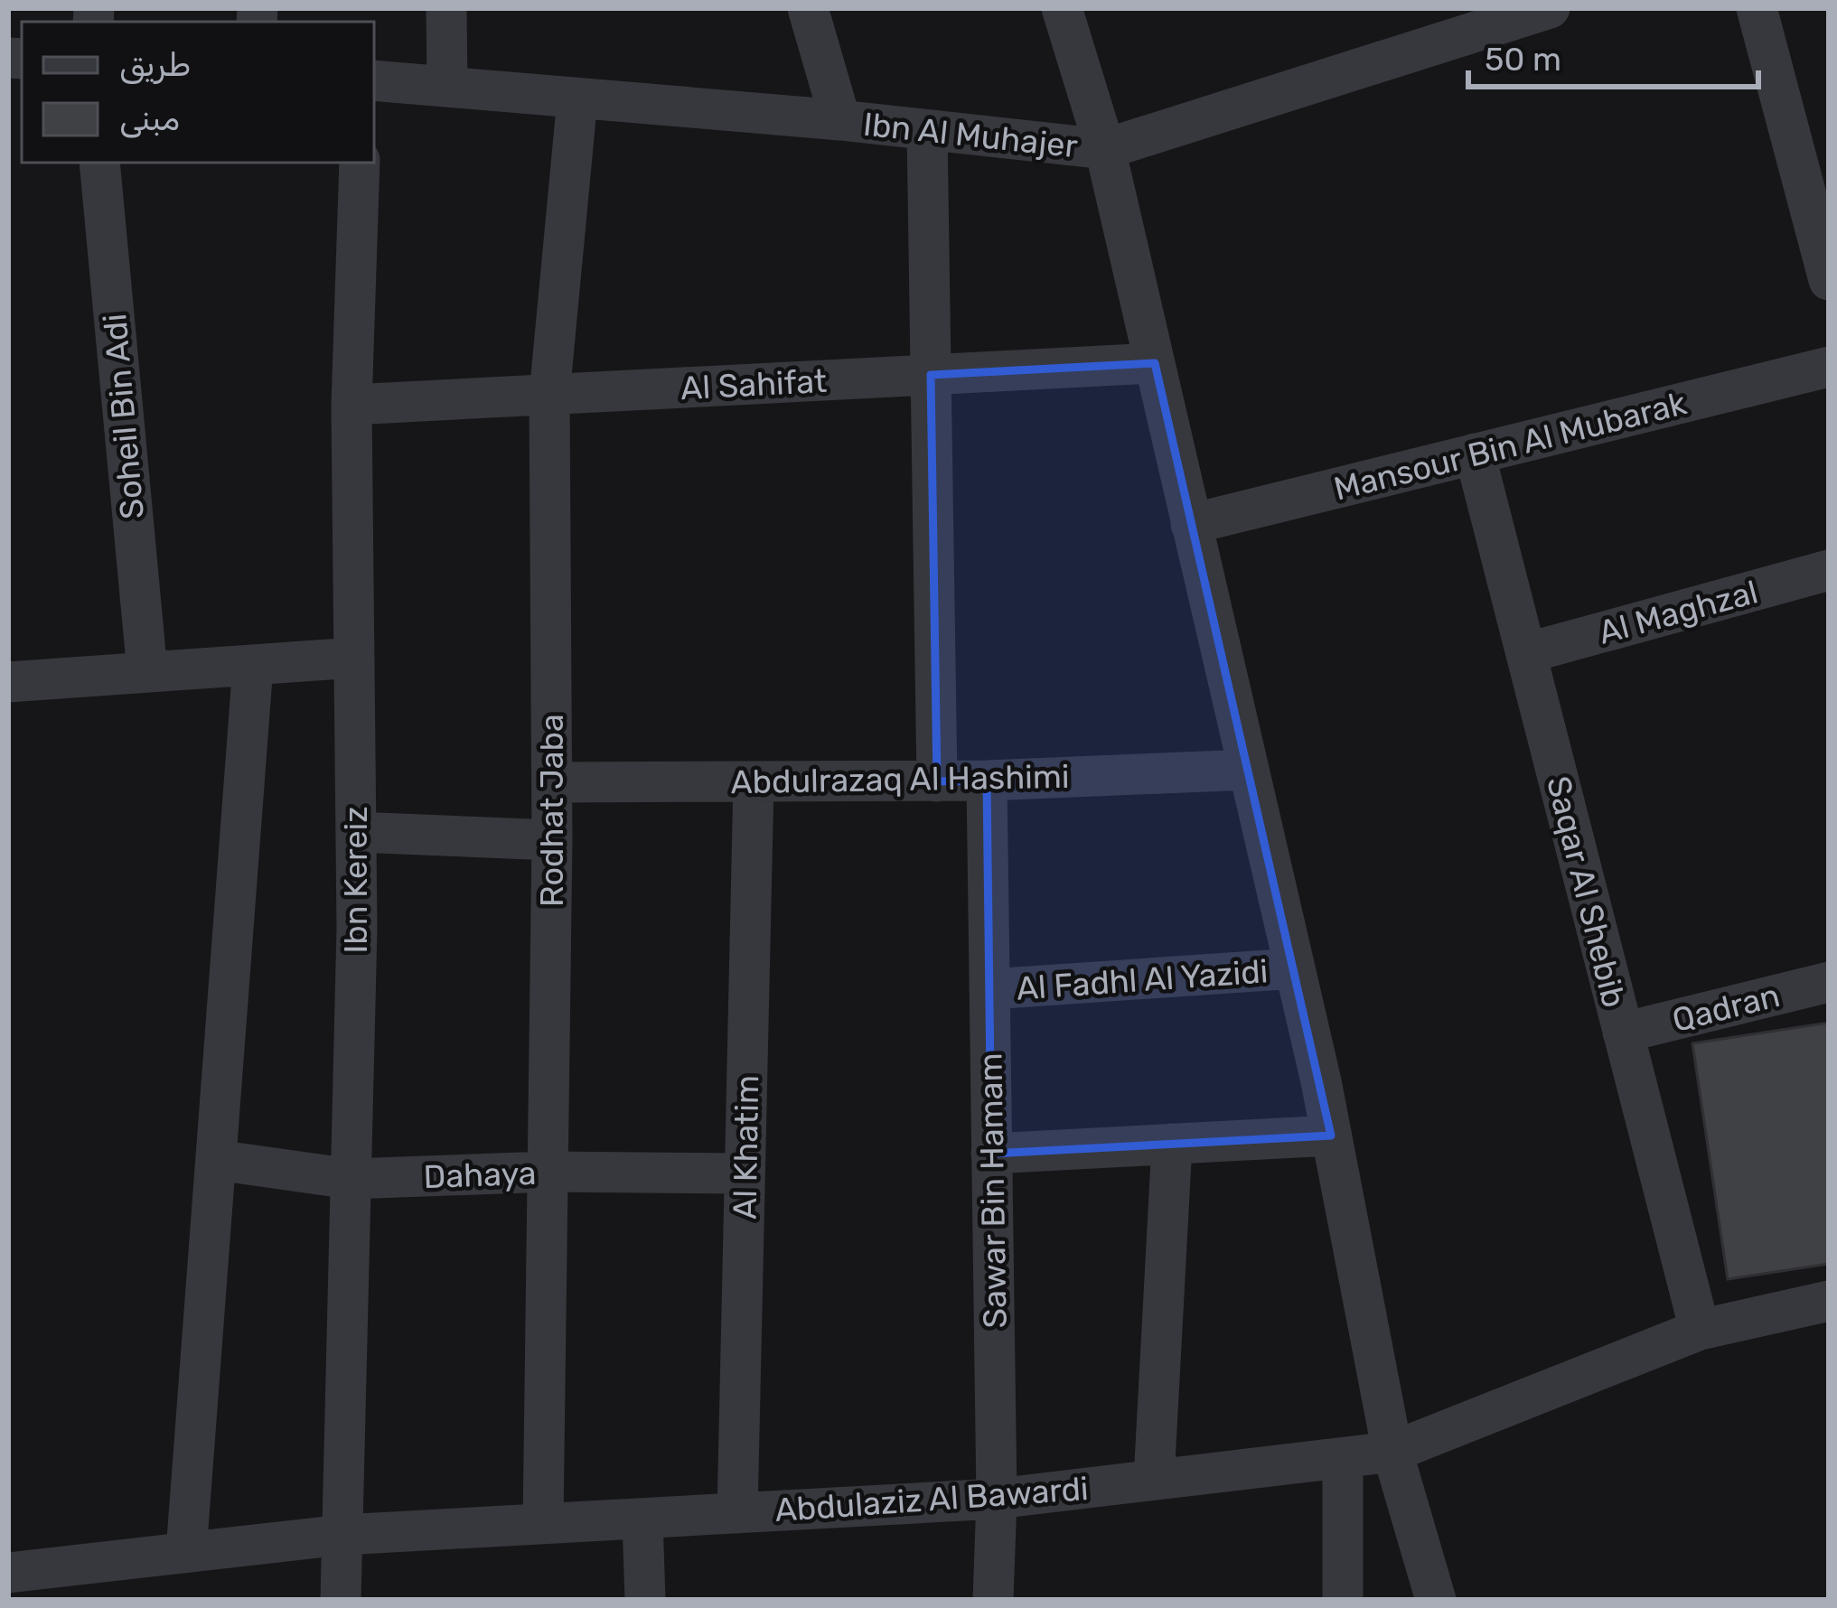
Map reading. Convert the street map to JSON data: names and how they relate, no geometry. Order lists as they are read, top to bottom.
{
  "streets": {
    "street": [
      "Ibn Al Muhajer",
      "Al Sahifat",
      "Soheil Bin Adi",
      "Mansour Bin Al Mubarak",
      "Al Maghzal",
      "Abdulrazaq Al Hashimi",
      "Rodhat Jaba",
      "Ibn Kereiz",
      "Saqar Al Shebib",
      "Al Fadhl Al Yazidi",
      "Qadran",
      "Al Khatim",
      "Dahaya",
      "Sawar Bin Hamam",
      "Abdulaziz Al Bawardi"
    ]
  },
  "crossings": [
    ["Ibn Al Muhajer", "Rodhat Jaba"],
    ["Al Sahifat", "Rodhat Jaba"],
    ["Al Sahifat", "Ibn Kereiz"],
    ["Mansour Bin Al Mubarak", "Saqar Al Shebib"],
    ["Al Maghzal", "Saqar Al Shebib"],
    ["Abdulrazaq Al Hashimi", "Rodhat Jaba"],
    ["Abdulrazaq Al Hashimi", "Al Khatim"],
    ["Abdulrazaq Al Hashimi", "Sawar Bin Hamam"],
    ["Rodhat Jaba", "Dahaya"],
    ["Rodhat Jaba", "Abdulaziz Al Bawardi"],
    ["Ibn Kereiz", "Dahaya"],
    ["Ibn Kereiz", "Abdulaziz Al Bawardi"],
    ["Saqar Al Shebib", "Qadran"],
    ["Saqar Al Shebib", "Abdulaziz Al Bawardi"],
    ["Al Fadhl Al Yazidi", "Sawar Bin Hamam"],
    ["Al Khatim", "Dahaya"],
    ["Al Khatim", "Abdulaziz Al Bawardi"],
    ["Sawar Bin Hamam", "Abdulaziz Al Bawardi"]
  ],
  "legend": ["طريق", "مبنى"],
  "scale_bar": "50 m"
}
